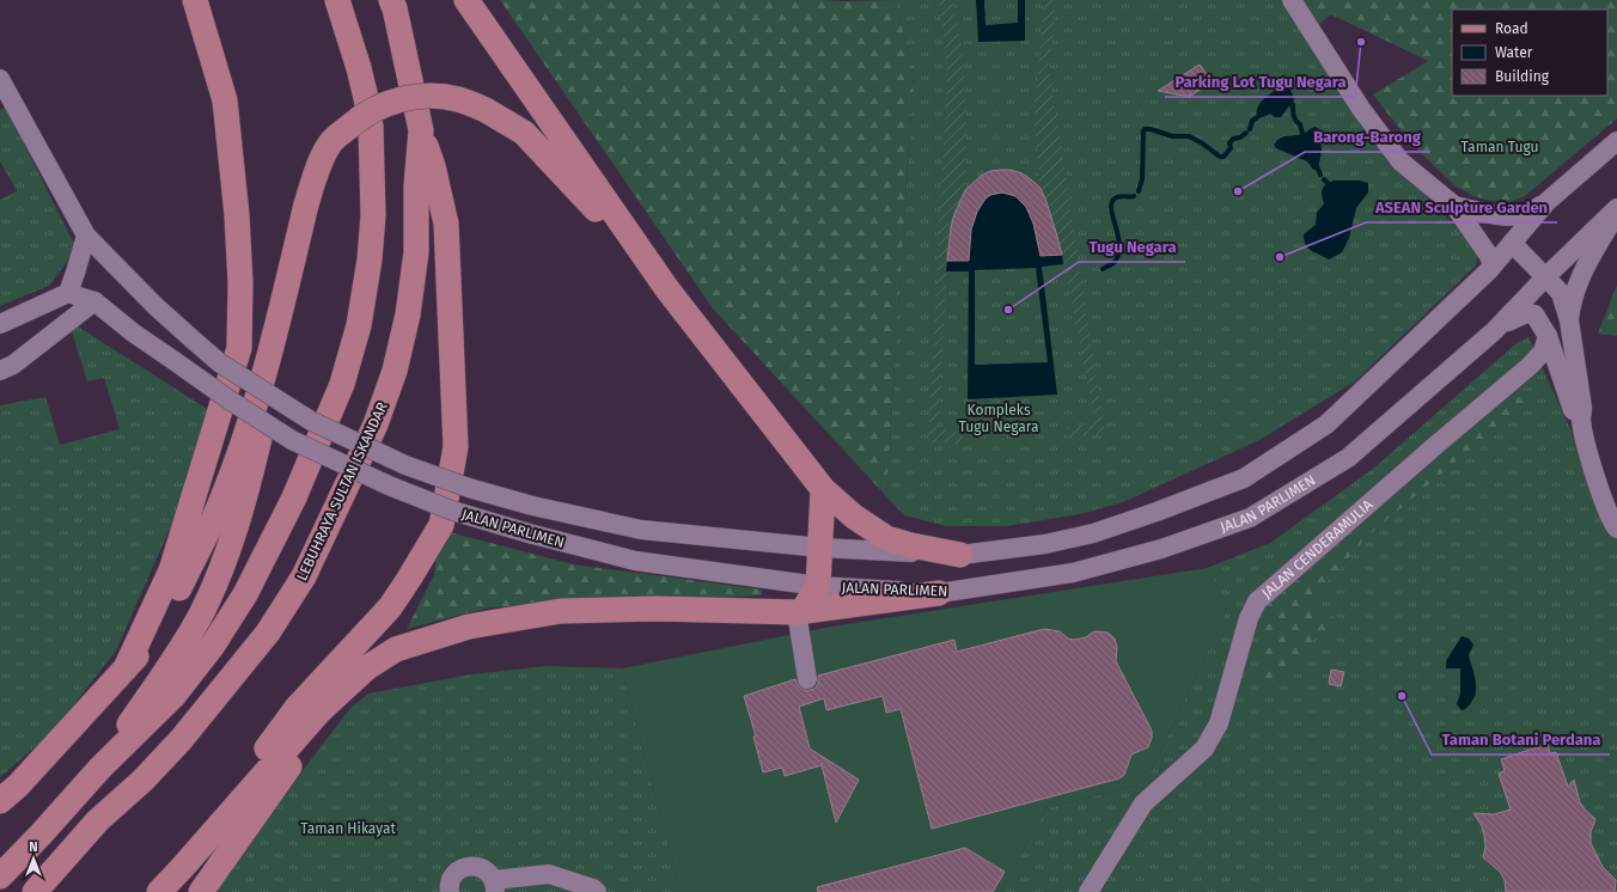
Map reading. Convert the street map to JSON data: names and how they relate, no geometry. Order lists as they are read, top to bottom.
{
  "streets": {
    "main road": ["LEBUHRAYA SULTAN ISKANDAR"],
    "street": ["JALAN PARLIMEN", "JALAN CENDERAMULIA"]
  },
  "parks": ["Taman Tugu", "Kompleks Tugu Negara", "Taman Hikayat"],
  "places": [
    "Parking Lot Tugu Negara",
    "Barong-Barong",
    "ASEAN Sculpture Garden",
    "Tugu Negara",
    "Taman Botani Perdana"
  ],
  "legend": ["Road", "Water", "Building"],
  "north": "top"
}
